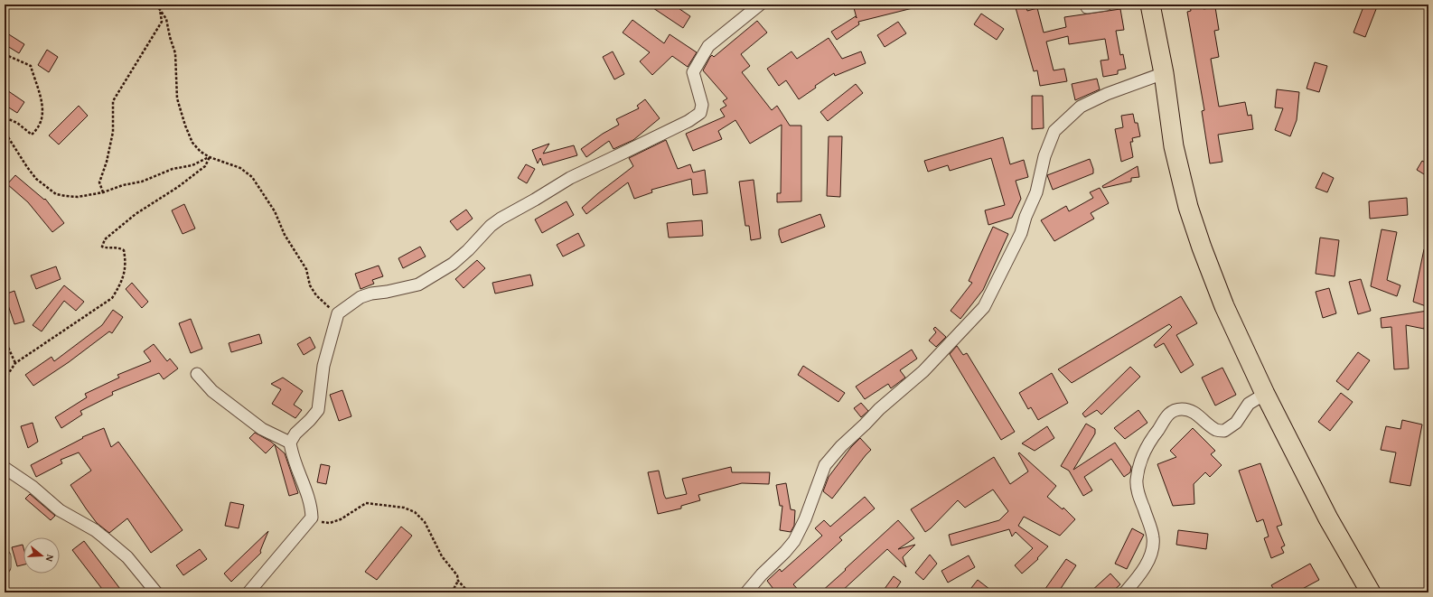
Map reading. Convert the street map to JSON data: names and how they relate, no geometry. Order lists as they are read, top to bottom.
{
  "north": "right"
}
